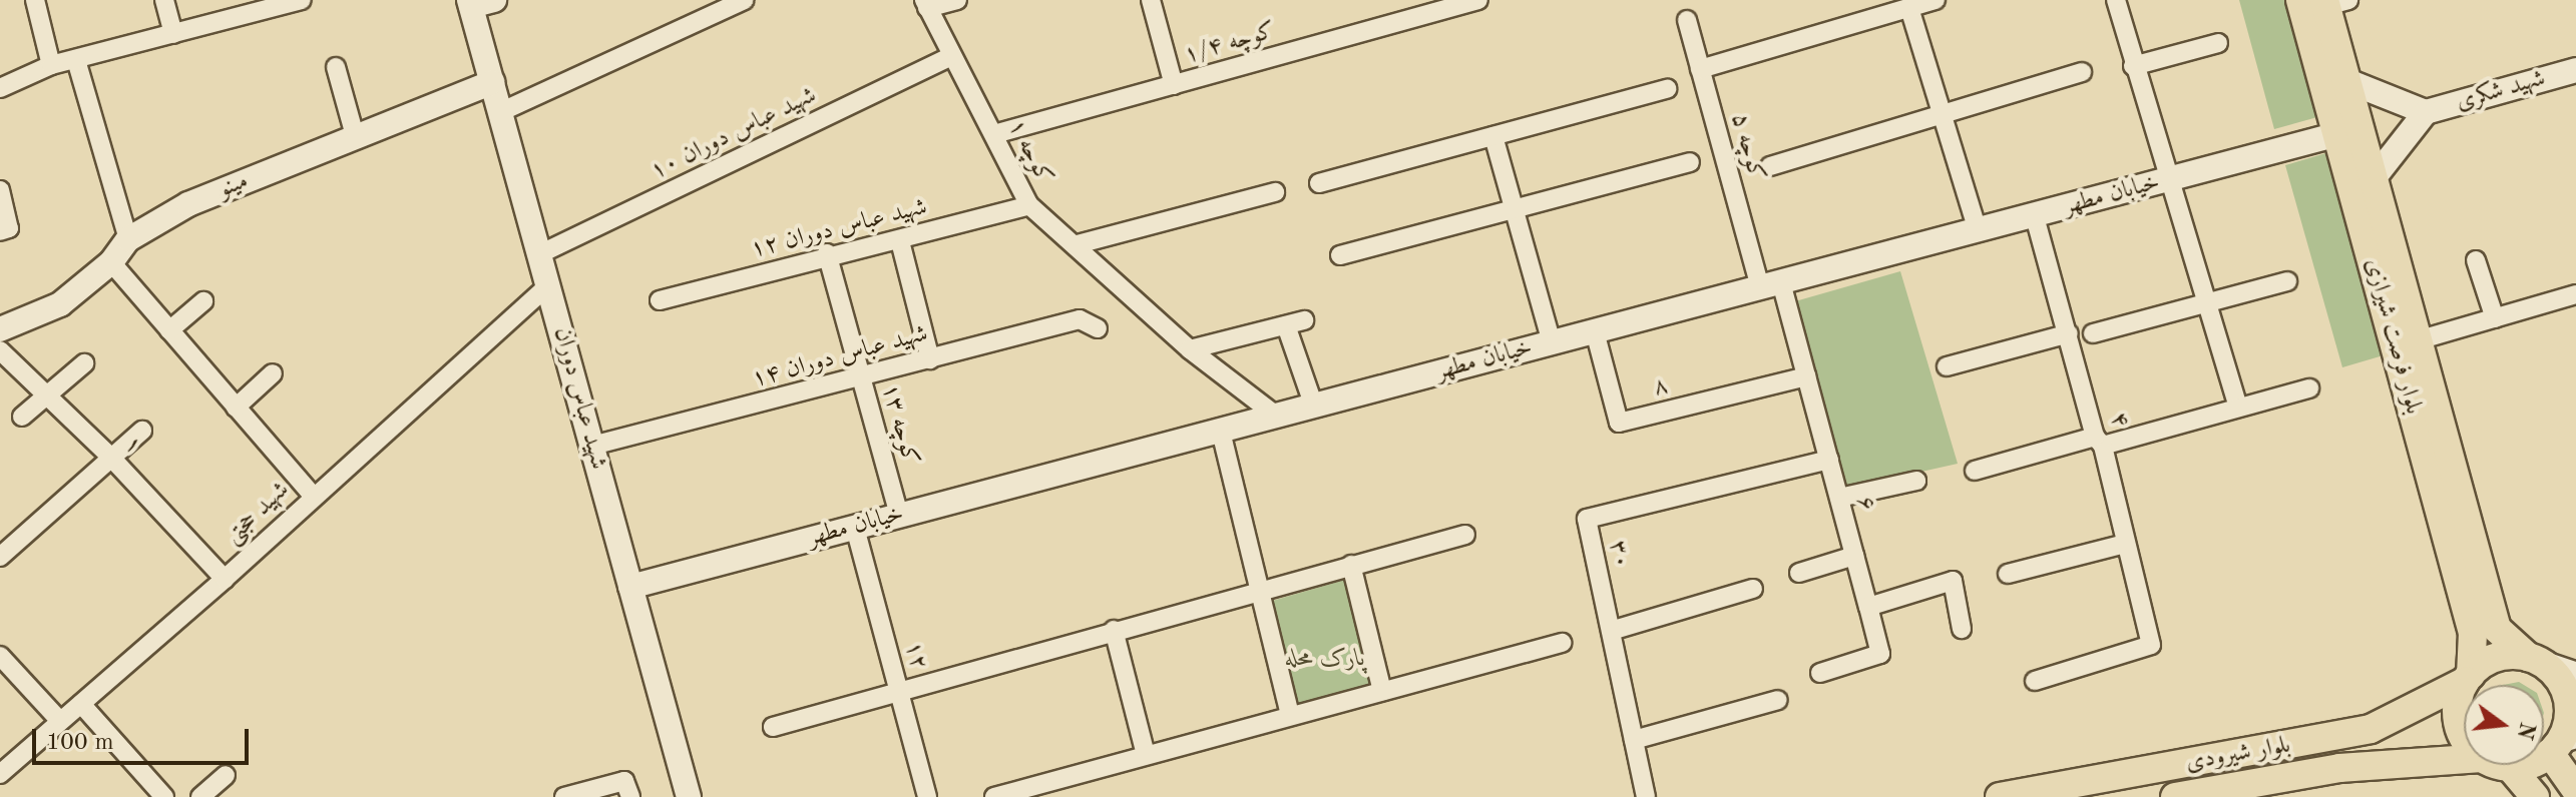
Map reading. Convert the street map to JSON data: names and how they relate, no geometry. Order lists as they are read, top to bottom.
{
  "streets": {
    "main road": ["بلوار فرصت شیرازی", "بلوار شیرودی"],
    "street": [
      "کوچه ۱/۴",
      "شهید شکری",
      "شهید عباس دوران ۱۰",
      "کوچه ۵",
      "کوچه ۱",
      "مینو",
      "خیابان مطهر",
      "شهید عباس دوران ۱۲",
      "شهید عباس دوران ۱۴",
      "۸",
      "شهید عباس دوران",
      "۴",
      "کوچه ۱۳",
      "۱",
      "۶",
      "شهید حجتی",
      "۳۰",
      "۱۲"
    ]
  },
  "crossings": [
    ["کوچه ۱/۴", "کوچه ۱"],
    ["شهید عباس دوران ۱۰", "کوچه ۱"],
    ["شهید عباس دوران ۱۰", "شهید عباس دوران"],
    ["کوچه ۵", "خیابان مطهر"],
    ["کوچه ۵", "۶"],
    ["کوچه ۱", "خیابان مطهر"],
    ["کوچه ۱", "شهید عباس دوران ۱۲"],
    ["مینو", "شهید عباس دوران"],
    ["خیابان مطهر", "بلوار فرصت شیرازی"],
    ["خیابان مطهر", "۸"],
    ["خیابان مطهر", "شهید عباس دوران"],
    ["خیابان مطهر", "۴"],
    ["خیابان مطهر", "کوچه ۱۳"],
    ["خیابان مطهر", "۶"],
    ["خیابان مطهر", "۱۲"],
    ["شهید عباس دوران ۱۲", "کوچه ۱۳"],
    ["بلوار فرصت شیرازی", "بلوار شیرودی"],
    ["شهید عباس دوران ۱۴", "شهید عباس دوران"],
    ["شهید عباس دوران ۱۴", "کوچه ۱۳"],
    ["۸", "۶"],
    ["شهید عباس دوران", "شهید حجتی"],
    ["۱", "شهید حجتی"],
    ["۶", "۳۰"]
  ],
  "parks": ["پارک محله"],
  "scale_bar": "100 m",
  "north": "right"
}
